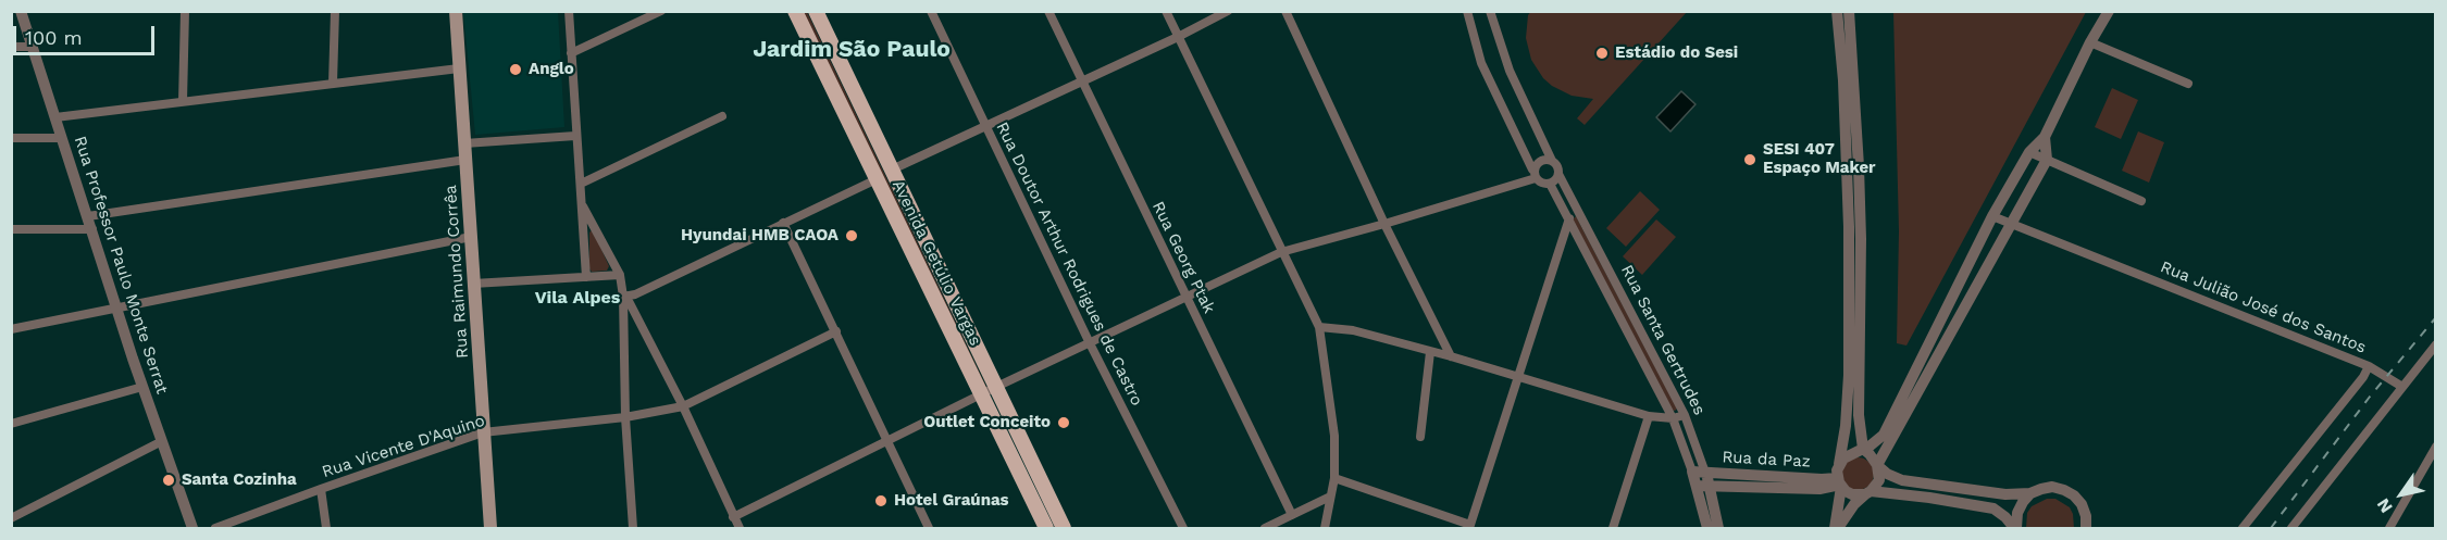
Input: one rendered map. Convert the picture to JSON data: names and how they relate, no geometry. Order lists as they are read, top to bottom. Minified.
{"streets":{"main road":["Avenida Getúlio Vargas","Rua Raimundo Corrêa"],"street":["Rua Georg Ptak","Rua Doutor Arthur Rodrigues de Castro","Rua Professor Paulo Monte Serrat","Rua Julião José dos Santos","Rua Santa Gertrudes","Rua Vicente D'Aquino","Rua da Paz"]},"crossings":[["Rua Raimundo Corrêa","Rua Vicente D'Aquino"],["Rua Santa Gertrudes","Rua da Paz"]],"districts":["Jardim São Paulo","Vila Alpes"],"places":["Estádio do Sesi","Anglo","SESI 407 Espaço Maker","Hyundai HMB CAOA","Outlet Conceito","Santa Cozinha","Hotel Graúnas"],"scale_bar":"100 m","north":"bottom left"}
